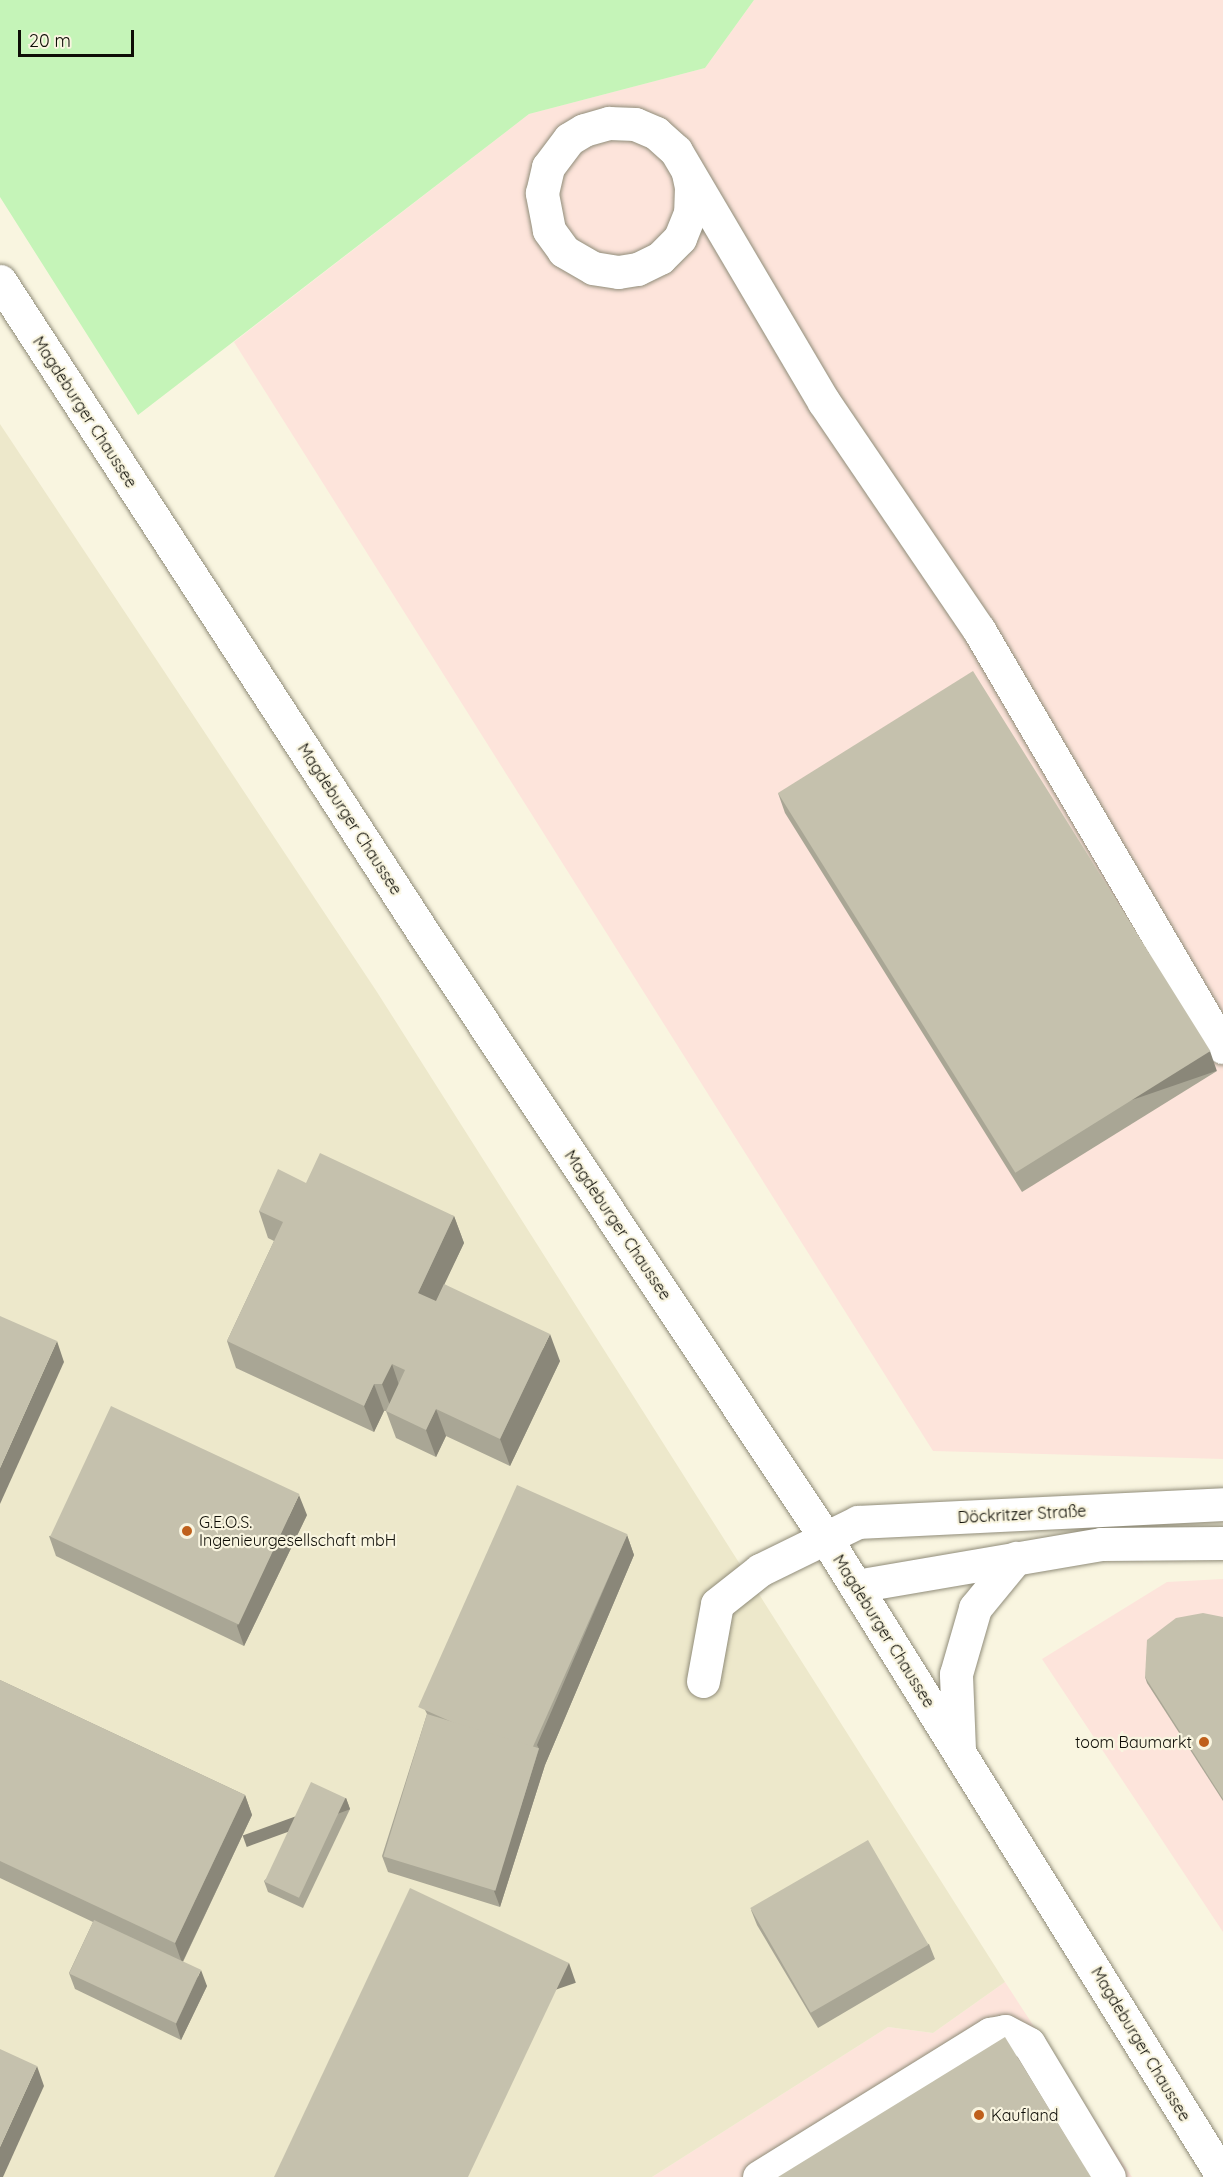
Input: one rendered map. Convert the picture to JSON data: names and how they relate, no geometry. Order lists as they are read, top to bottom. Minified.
{"streets":{"main road":["Magdeburger Chaussee","Döckritzer Straße"]},"crossings":[["Magdeburger Chaussee","Döckritzer Straße"]],"places":["G.E.O.S. Ingenieurgesellschaft mbH","toom Baumarkt","Kaufland"],"scale_bar":"20 m"}
